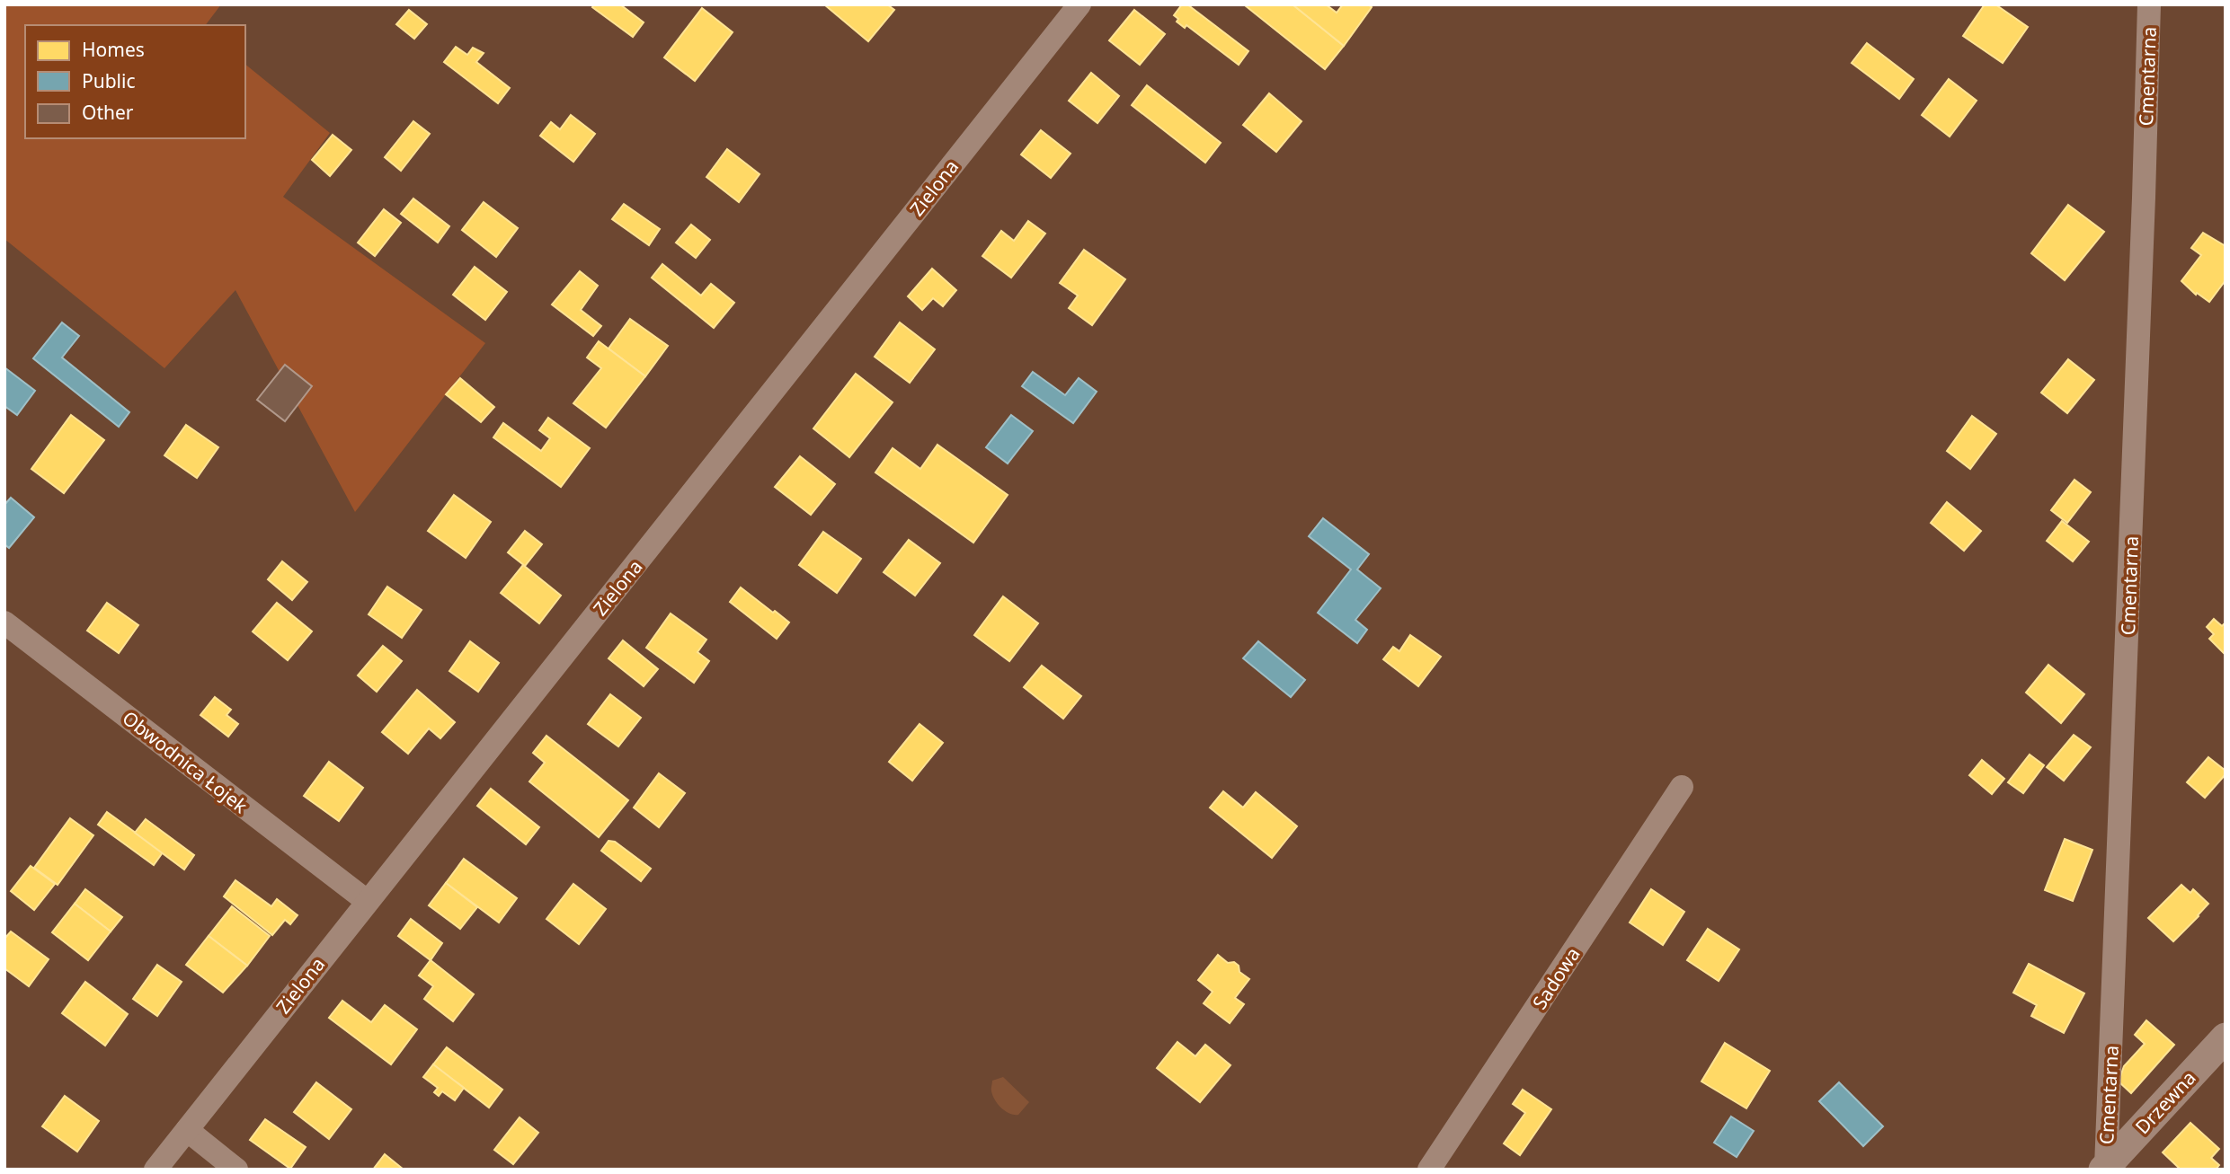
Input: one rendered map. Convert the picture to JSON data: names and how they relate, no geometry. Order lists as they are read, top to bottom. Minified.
{"streets":{"street":["Cmentarna","Zielona","Obwodnica Łojek","Sadowa","Drzewna"]},"crossings":[["Cmentarna","Drzewna"],["Zielona","Obwodnica Łojek"]],"legend":["Homes","Public","Other"]}
